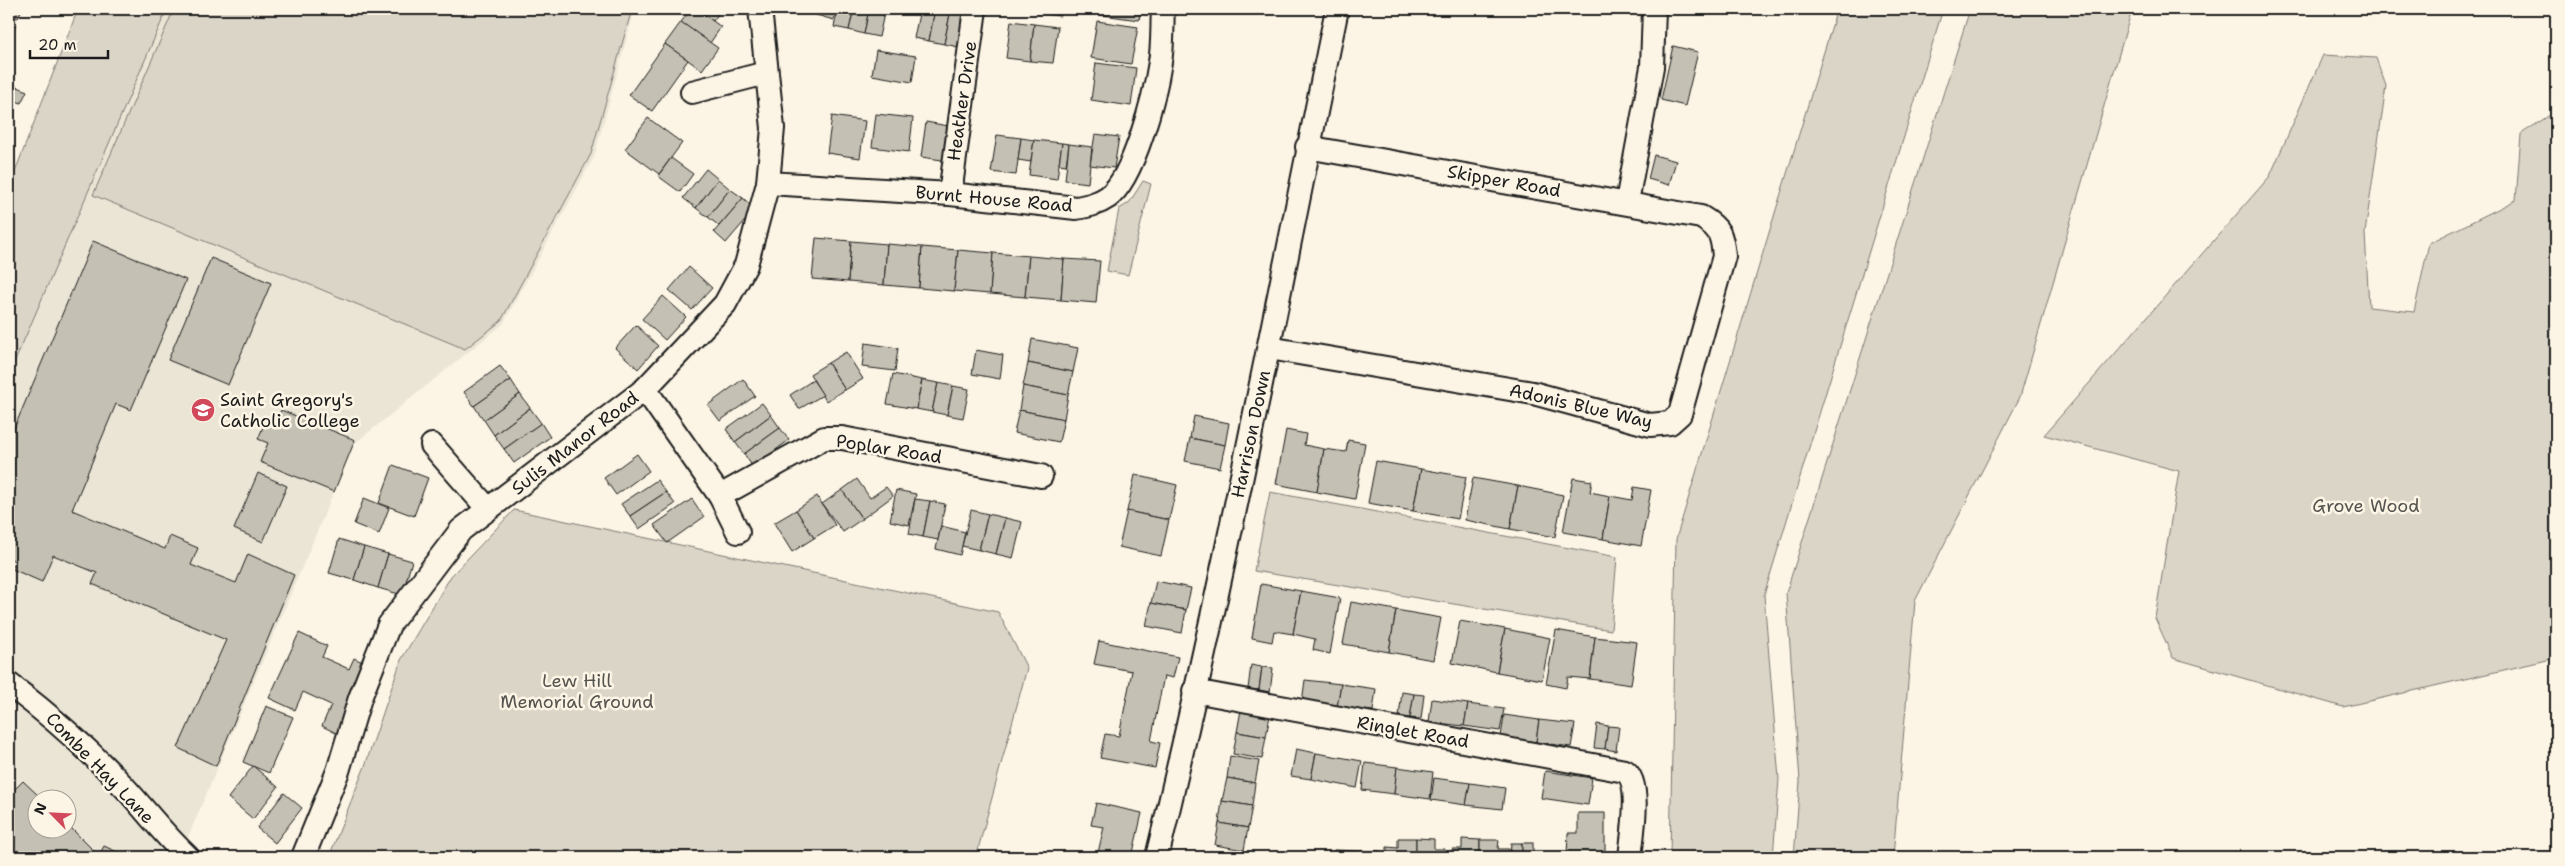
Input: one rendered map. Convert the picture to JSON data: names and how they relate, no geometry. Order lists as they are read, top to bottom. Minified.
{"streets":{"street":["Heather Drive","Skipper Road","Burnt House Road","Adonis Blue Way","Harrison Down","Sulis Manor Road","Poplar Road","Ringlet Road","Combe Hay Lane"]},"crossings":[["Heather Drive","Burnt House Road"],["Skipper Road","Adonis Blue Way"],["Skipper Road","Harrison Down"],["Burnt House Road","Sulis Manor Road"],["Adonis Blue Way","Harrison Down"],["Harrison Down","Ringlet Road"]],"parks":["Grove Wood","Lew Hill Memorial Ground"],"places":{"school or university":["Saint Gregory's Catholic College"]},"scale_bar":"20 m","north":"top left"}
